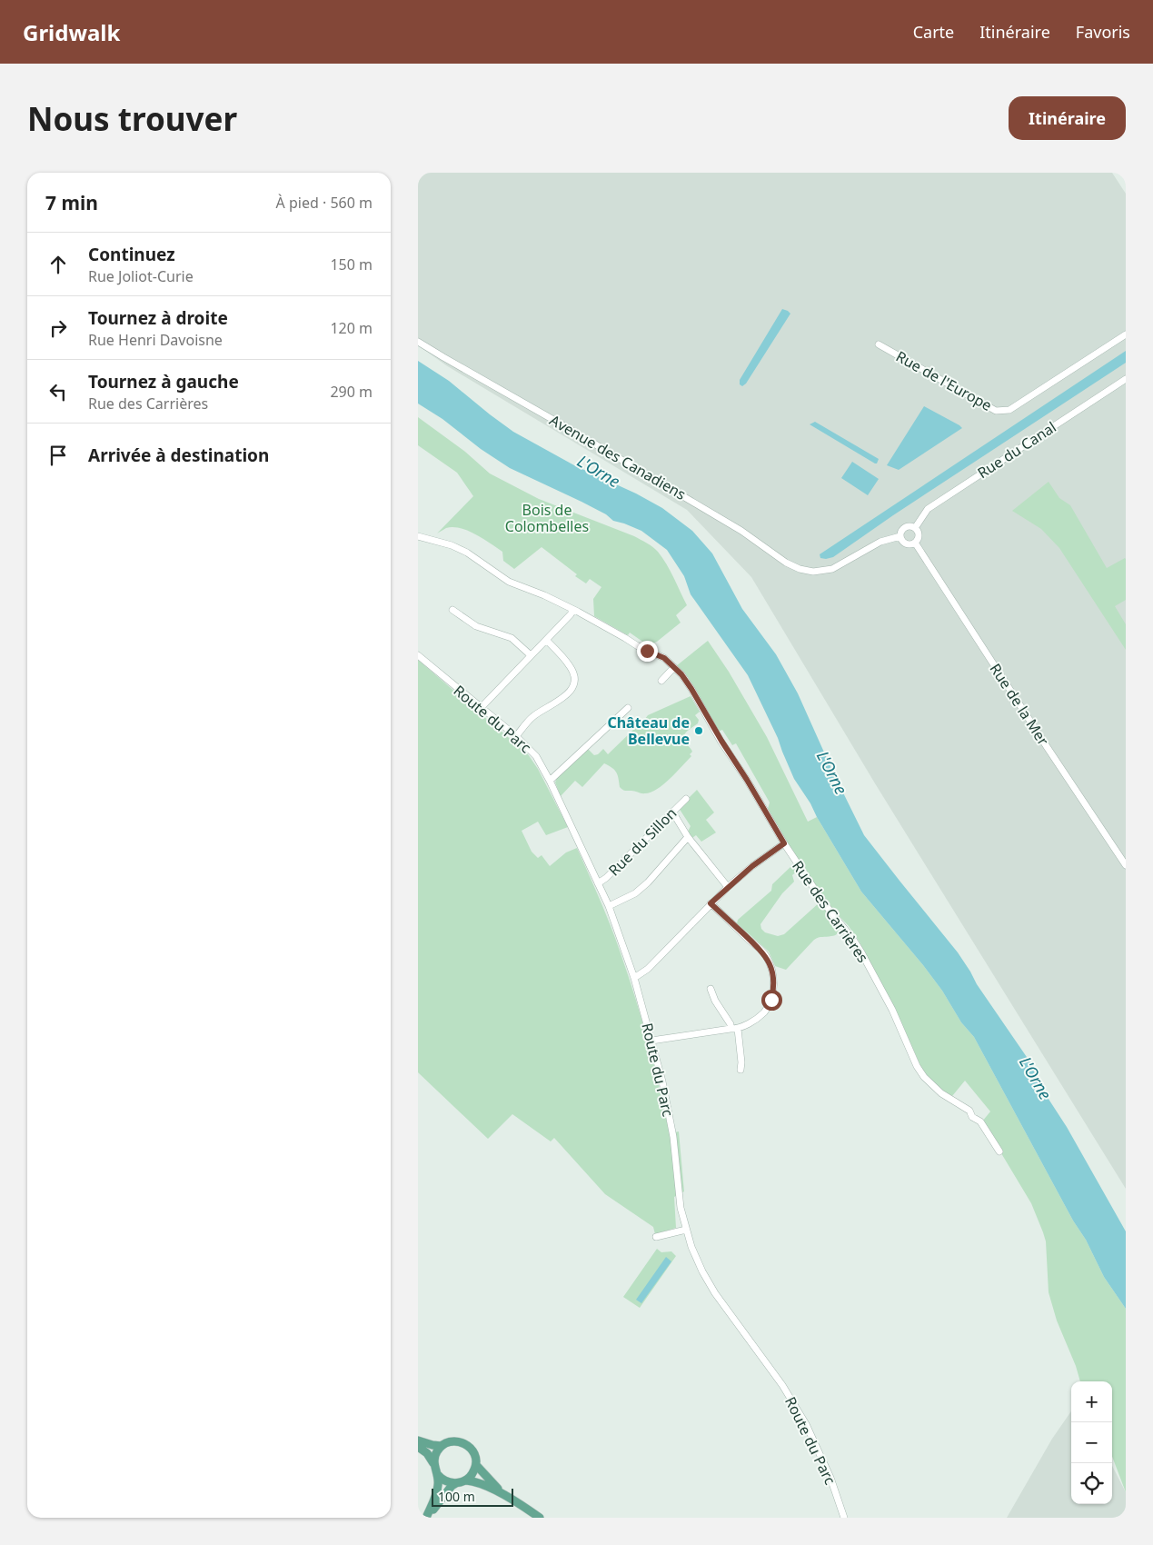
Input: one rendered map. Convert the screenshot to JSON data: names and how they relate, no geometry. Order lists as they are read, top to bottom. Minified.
{"streets":{"street":["Rue de l'Europe","Rue du Canal","Avenue des Canadiens","Rue de la Mer","Route du Parc","Rue du Sillon","Rue des Carrières"]},"crossings":[["Rue du Canal","Avenue des Canadiens"],["Rue du Canal","Rue de la Mer"],["Avenue des Canadiens","Rue de la Mer"],["Route du Parc","Rue du Sillon"]],"water":["L'Orne"],"parks":["Bois de Colombelles"],"places":["Château de Bellevue"],"scale_bar":"100 m","page":{"header":"Gridwalk","nav":["Carte","Itinéraire","Favoris"],"buttons":"Itinéraire","title":"Nous trouver","heading":["7 min","À pied · 560 m"],"list":[["Continuez","Rue Joliot-Curie","150 m"],["Tournez à droite","Rue Henri Davoisne","120 m"],["Tournez à gauche","Rue des Carrières","290 m"],"Arrivée à destination"],"map_buttons":["+","−"],"scale":"100 m"}}
